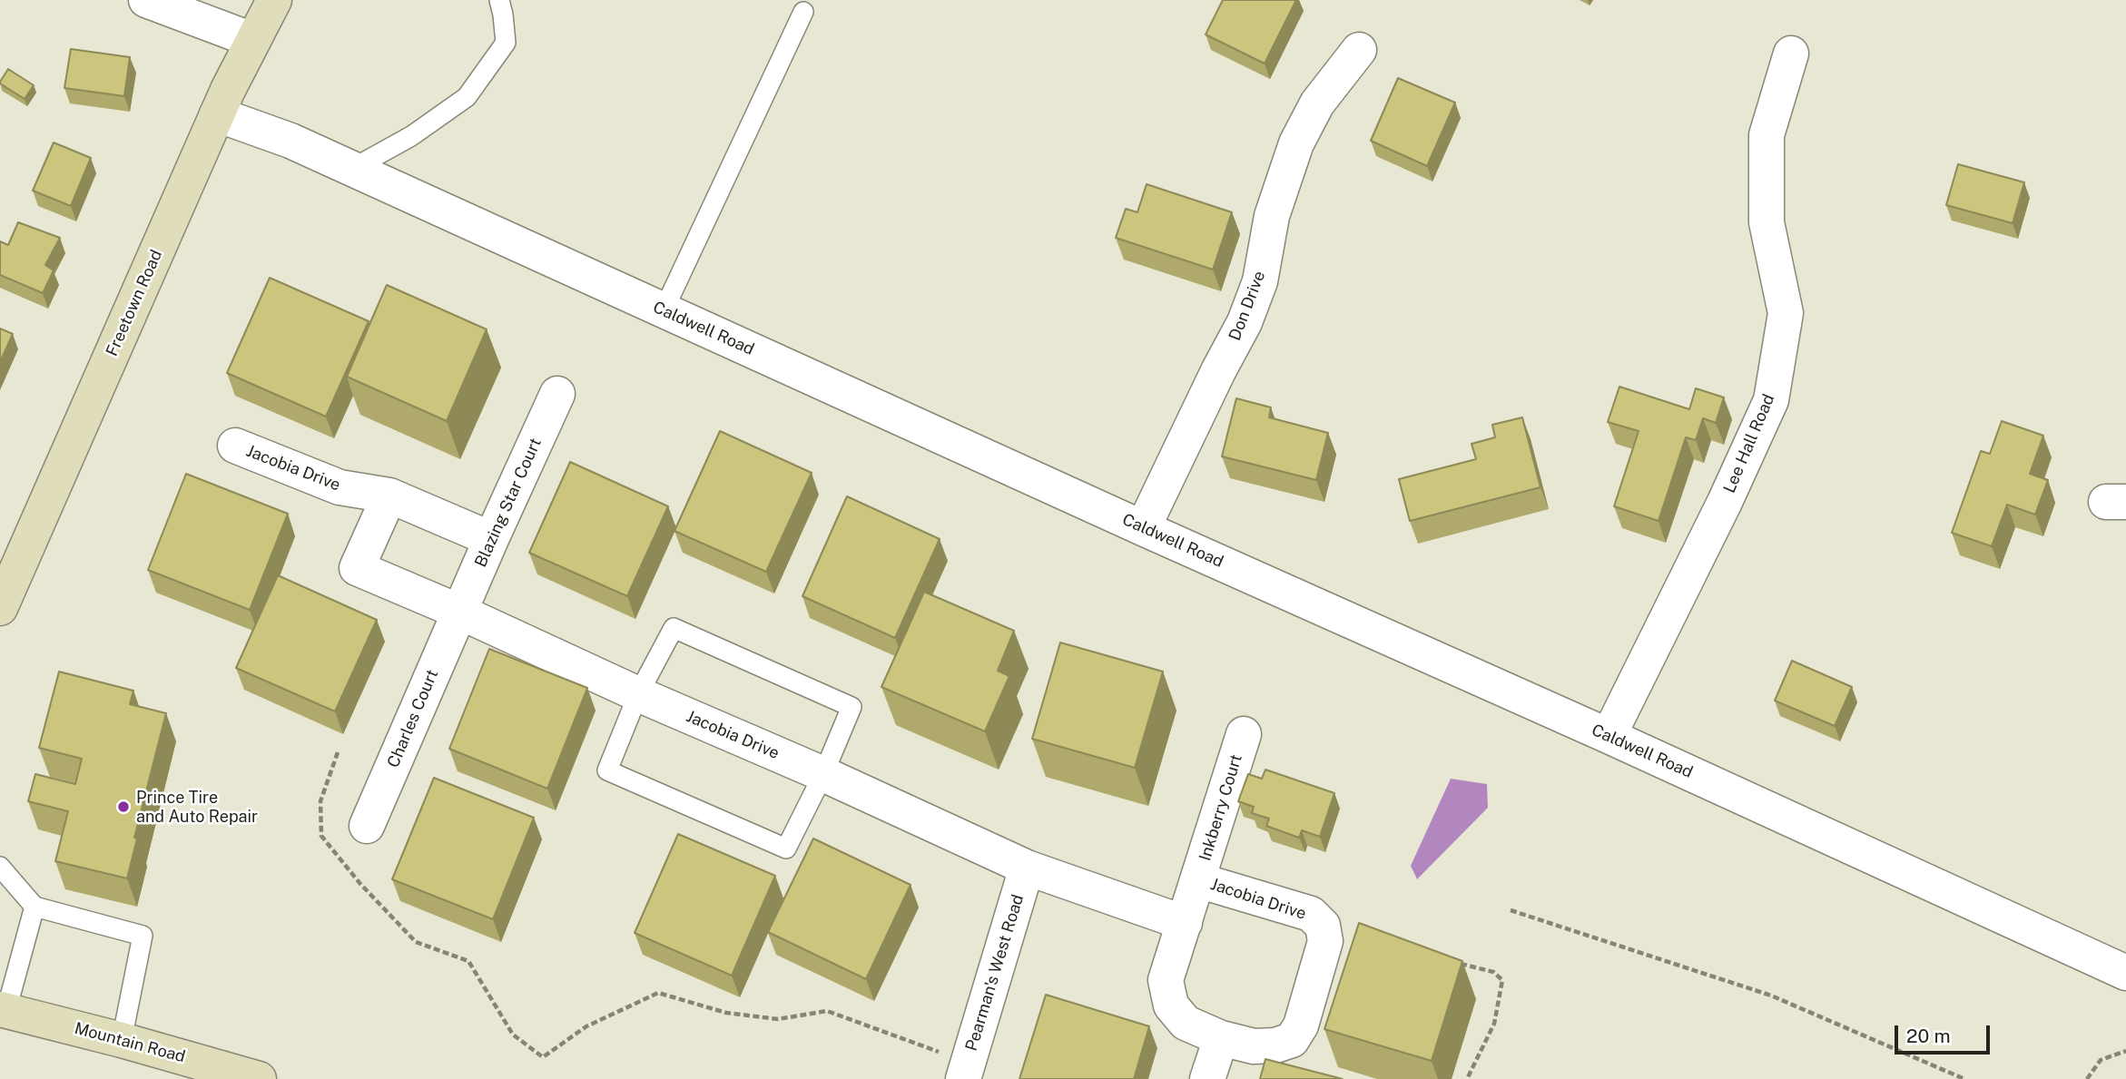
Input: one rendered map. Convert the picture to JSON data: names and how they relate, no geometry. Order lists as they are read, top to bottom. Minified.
{"streets":{"street":["Freetown Road","Don Drive","Caldwell Road","Lee Hall Road","Jacobia Drive","Blazing Star Court","Charles Court","Inkberry Court","Pearman's West Road","Mountain Road"]},"crossings":[["Freetown Road","Caldwell Road"],["Don Drive","Caldwell Road"],["Caldwell Road","Lee Hall Road"],["Jacobia Drive","Blazing Star Court"],["Jacobia Drive","Charles Court"],["Jacobia Drive","Inkberry Court"],["Jacobia Drive","Pearman's West Road"],["Blazing Star Court","Charles Court"]],"places":["Prince Tire and Auto Repair"],"scale_bar":"20 m"}
